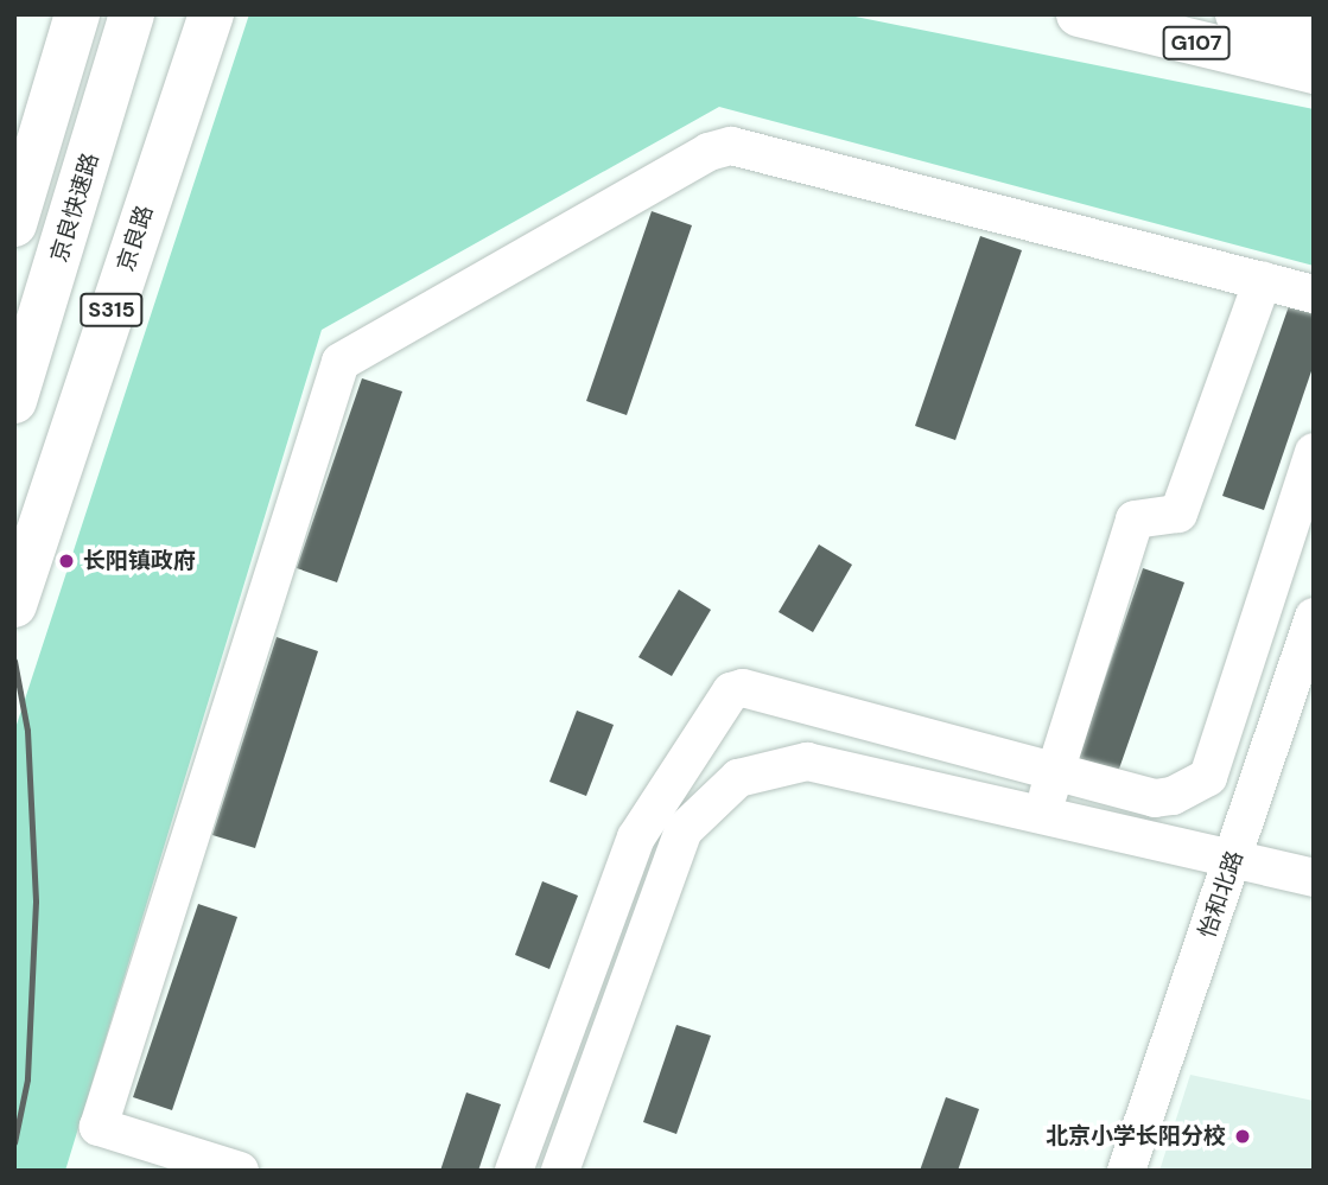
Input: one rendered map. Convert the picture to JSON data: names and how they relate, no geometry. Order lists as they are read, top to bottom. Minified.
{"streets":{"main road":["G107","京良快速路","京良路","S315"],"street":["怡和北路"]},"places":["长阳镇政府","北京小学长阳分校"]}
